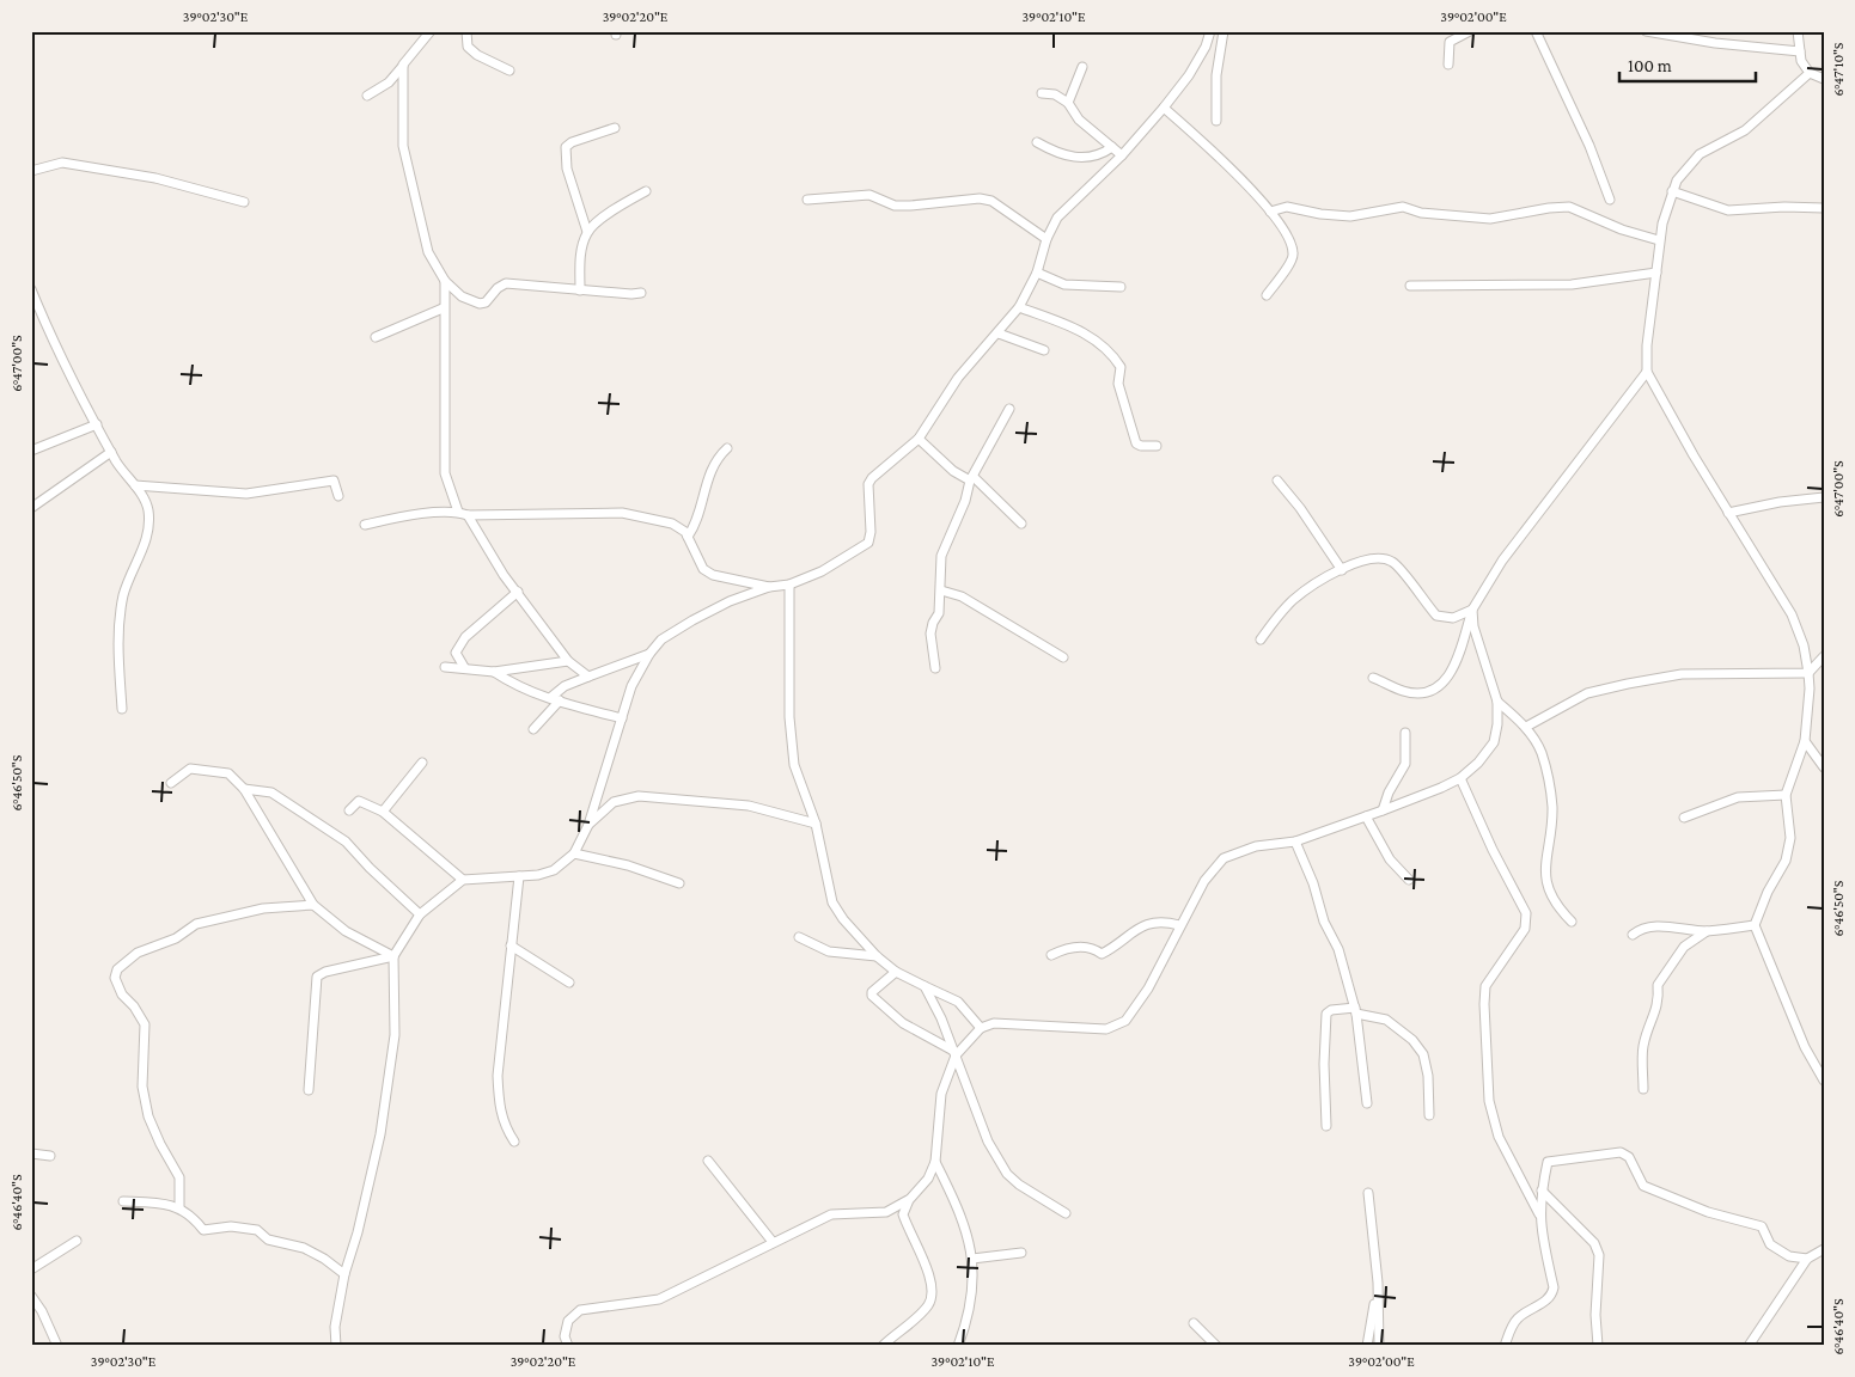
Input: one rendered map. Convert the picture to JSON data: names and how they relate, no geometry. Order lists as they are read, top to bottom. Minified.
{"scale_bar":"100 m","coordinates":["39°02'30\"E","39°02'20\"E","39°02'10\"E","39°02'00\"E","6°47'10\"S","6°47'00\"S","6°46'50\"S","6°46'40\"S"]}
